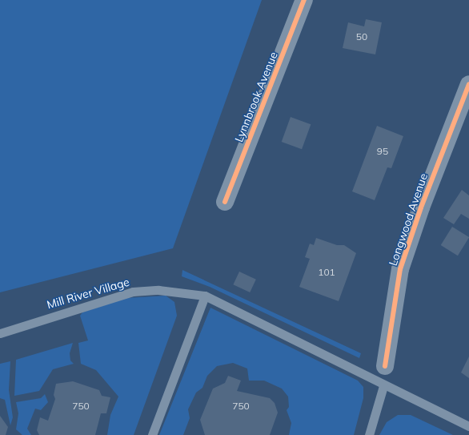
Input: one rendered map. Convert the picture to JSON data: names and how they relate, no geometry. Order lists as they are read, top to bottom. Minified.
{"streets":{"street":["Lynnbrook Avenue","Longwood Avenue"],"lane":["Mill River Village"]},"house_numbers":["50","95","101","750","750"]}
